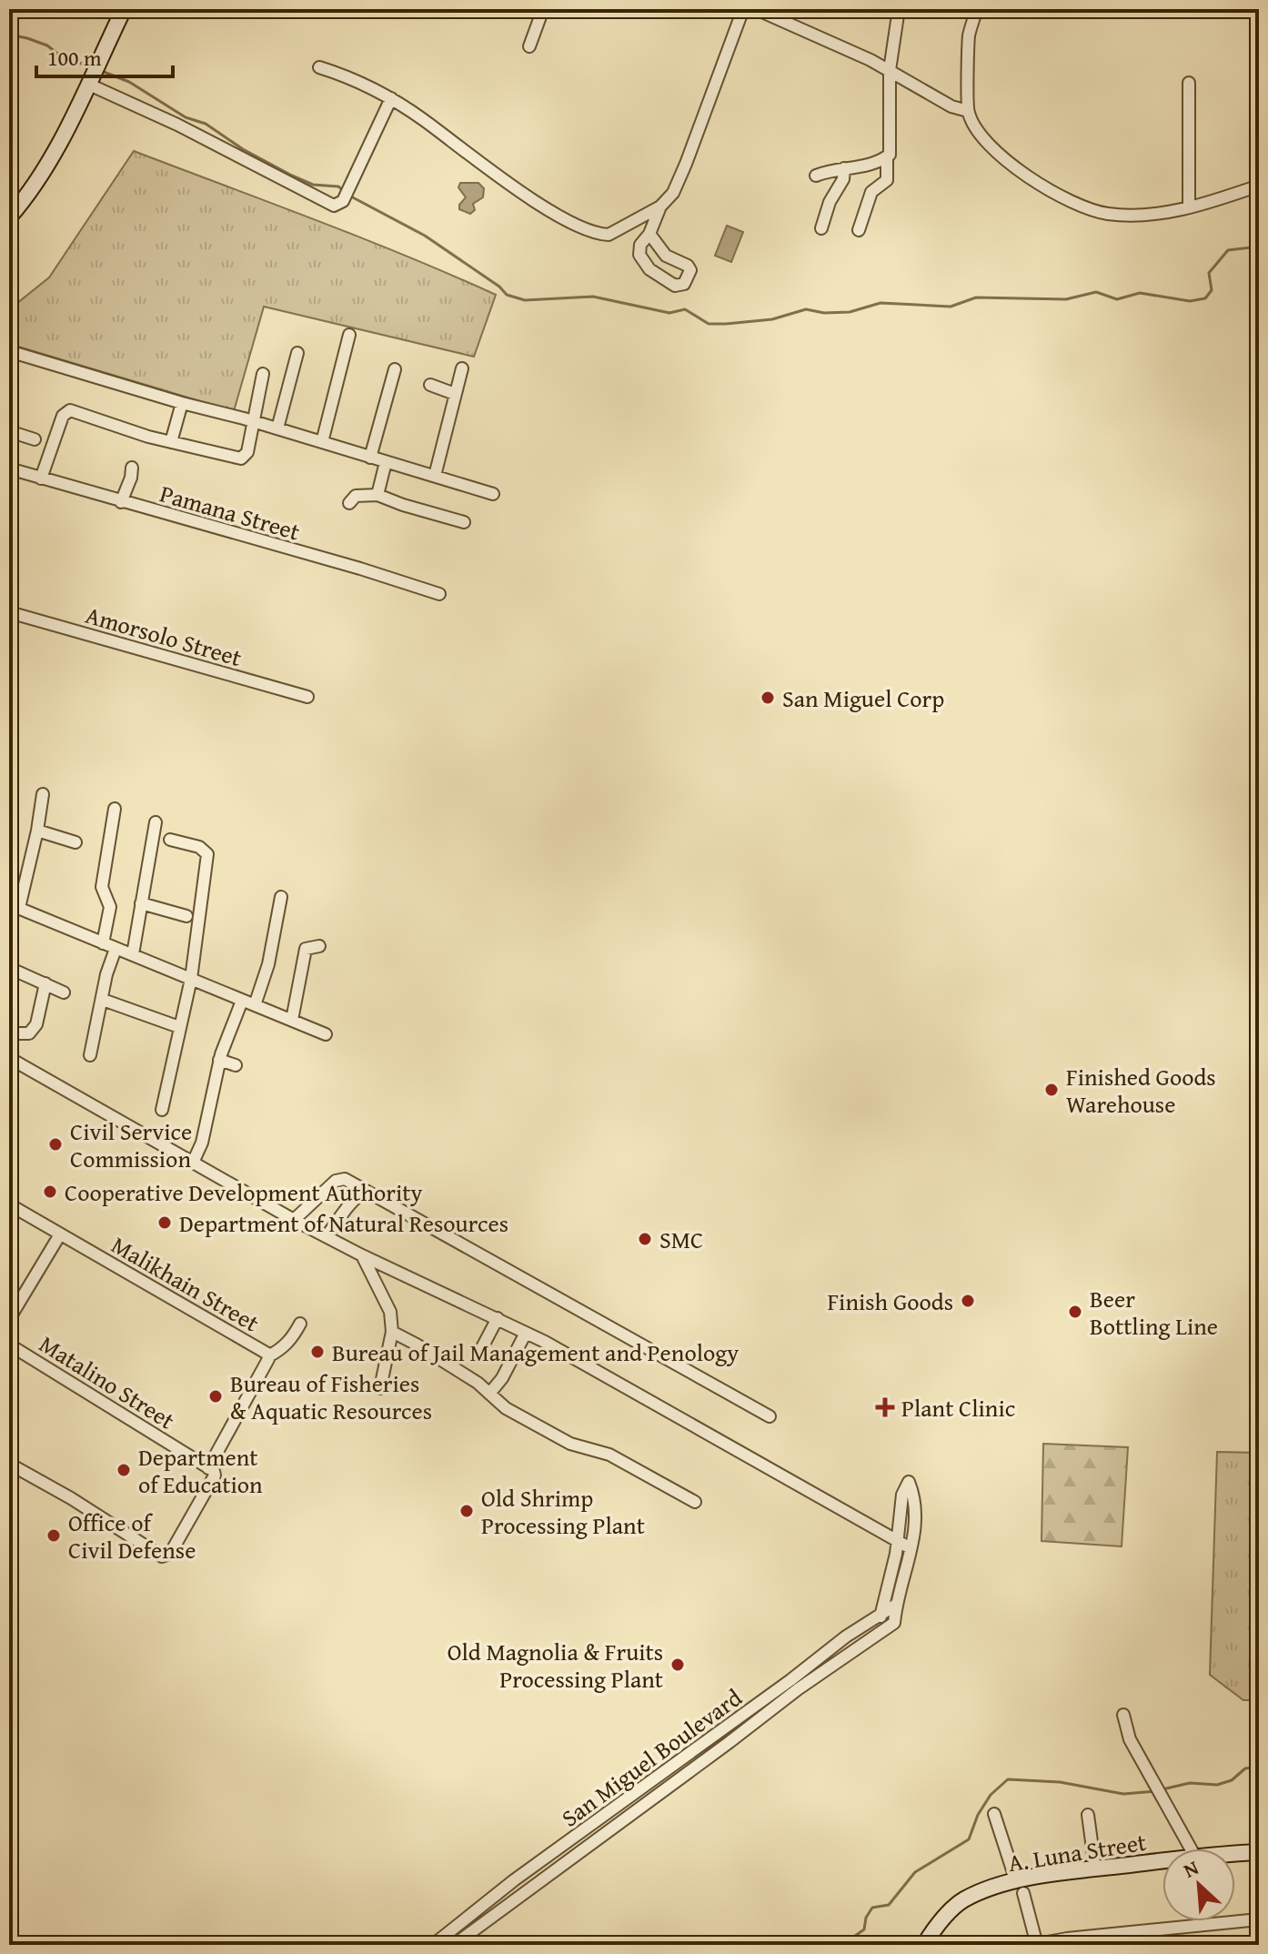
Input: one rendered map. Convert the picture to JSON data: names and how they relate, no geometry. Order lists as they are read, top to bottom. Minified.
{"streets":{"street":["Pamana Street","Amorsolo Street","Malikhain Street","Matalino Street","San Miguel Boulevard","A. Luna Street"]},"crossings":[["Malikhain Street","Matalino Street"]],"places":{"other":["San Miguel Corp","Finished Goods Warehouse","Civil Service Commission","Cooperative Development Authority","Department of Natural Resources","SMC","Finish Goods","Beer Bottling Line","Bureau of Jail Management and Penology","Bureau of Fisheries & Aquatic Resources","Department of Education","Old Shrimp Processing Plant","Office of Civil Defense","Old Magnolia & Fruits Processing Plant"],"health":["Plant Clinic"]},"scale_bar":"100 m","north":"top left"}
